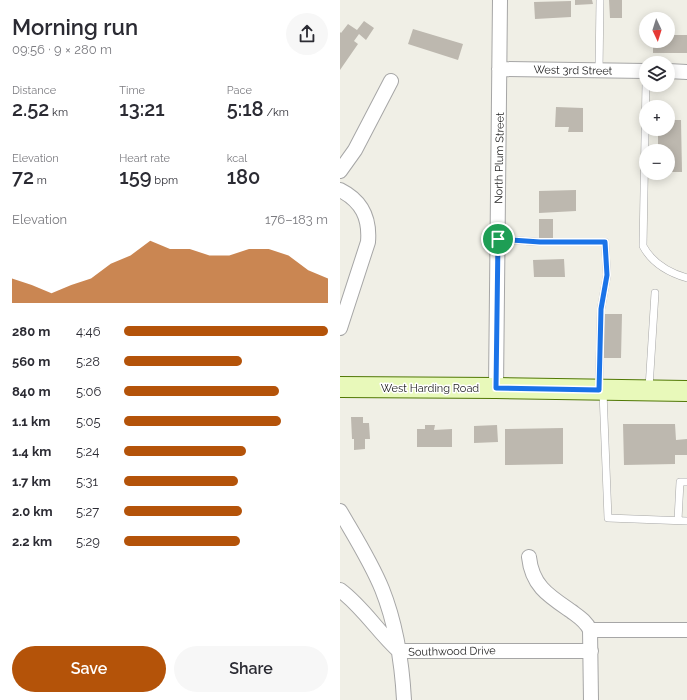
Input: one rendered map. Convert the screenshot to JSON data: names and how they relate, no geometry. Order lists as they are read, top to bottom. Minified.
{"streets":{"street":["West 3rd Street","North Plum Street","West Harding Road","Southwood Drive"]},"crossings":[["West 3rd Street","North Plum Street"],["North Plum Street","West Harding Road"]],"north":"bottom","page":{"heading":["Morning run","09:56 · 9 × 280 m"],"map_buttons":["+","−"],"stats":[["Distance","2.52 km"],["Time","13:21"],["Pace","5:18 /km"],["Elevation","72 m"],["Heart rate","159 bpm"],["kcal","180"]],"chart":["Elevation","176–183 m"],"list":[{"name":"280 m","note":"4:46"},{"name":"560 m","note":"5:28"},{"name":"840 m","note":"5:06"},{"name":"1.1 km","note":"5:05"},{"name":"1.4 km","note":"5:24"},{"name":"1.7 km","note":"5:31"},{"name":"2.0 km","note":"5:27"},{"name":"2.2 km","note":"5:29"}],"buttons":["Save","Share"]}}
